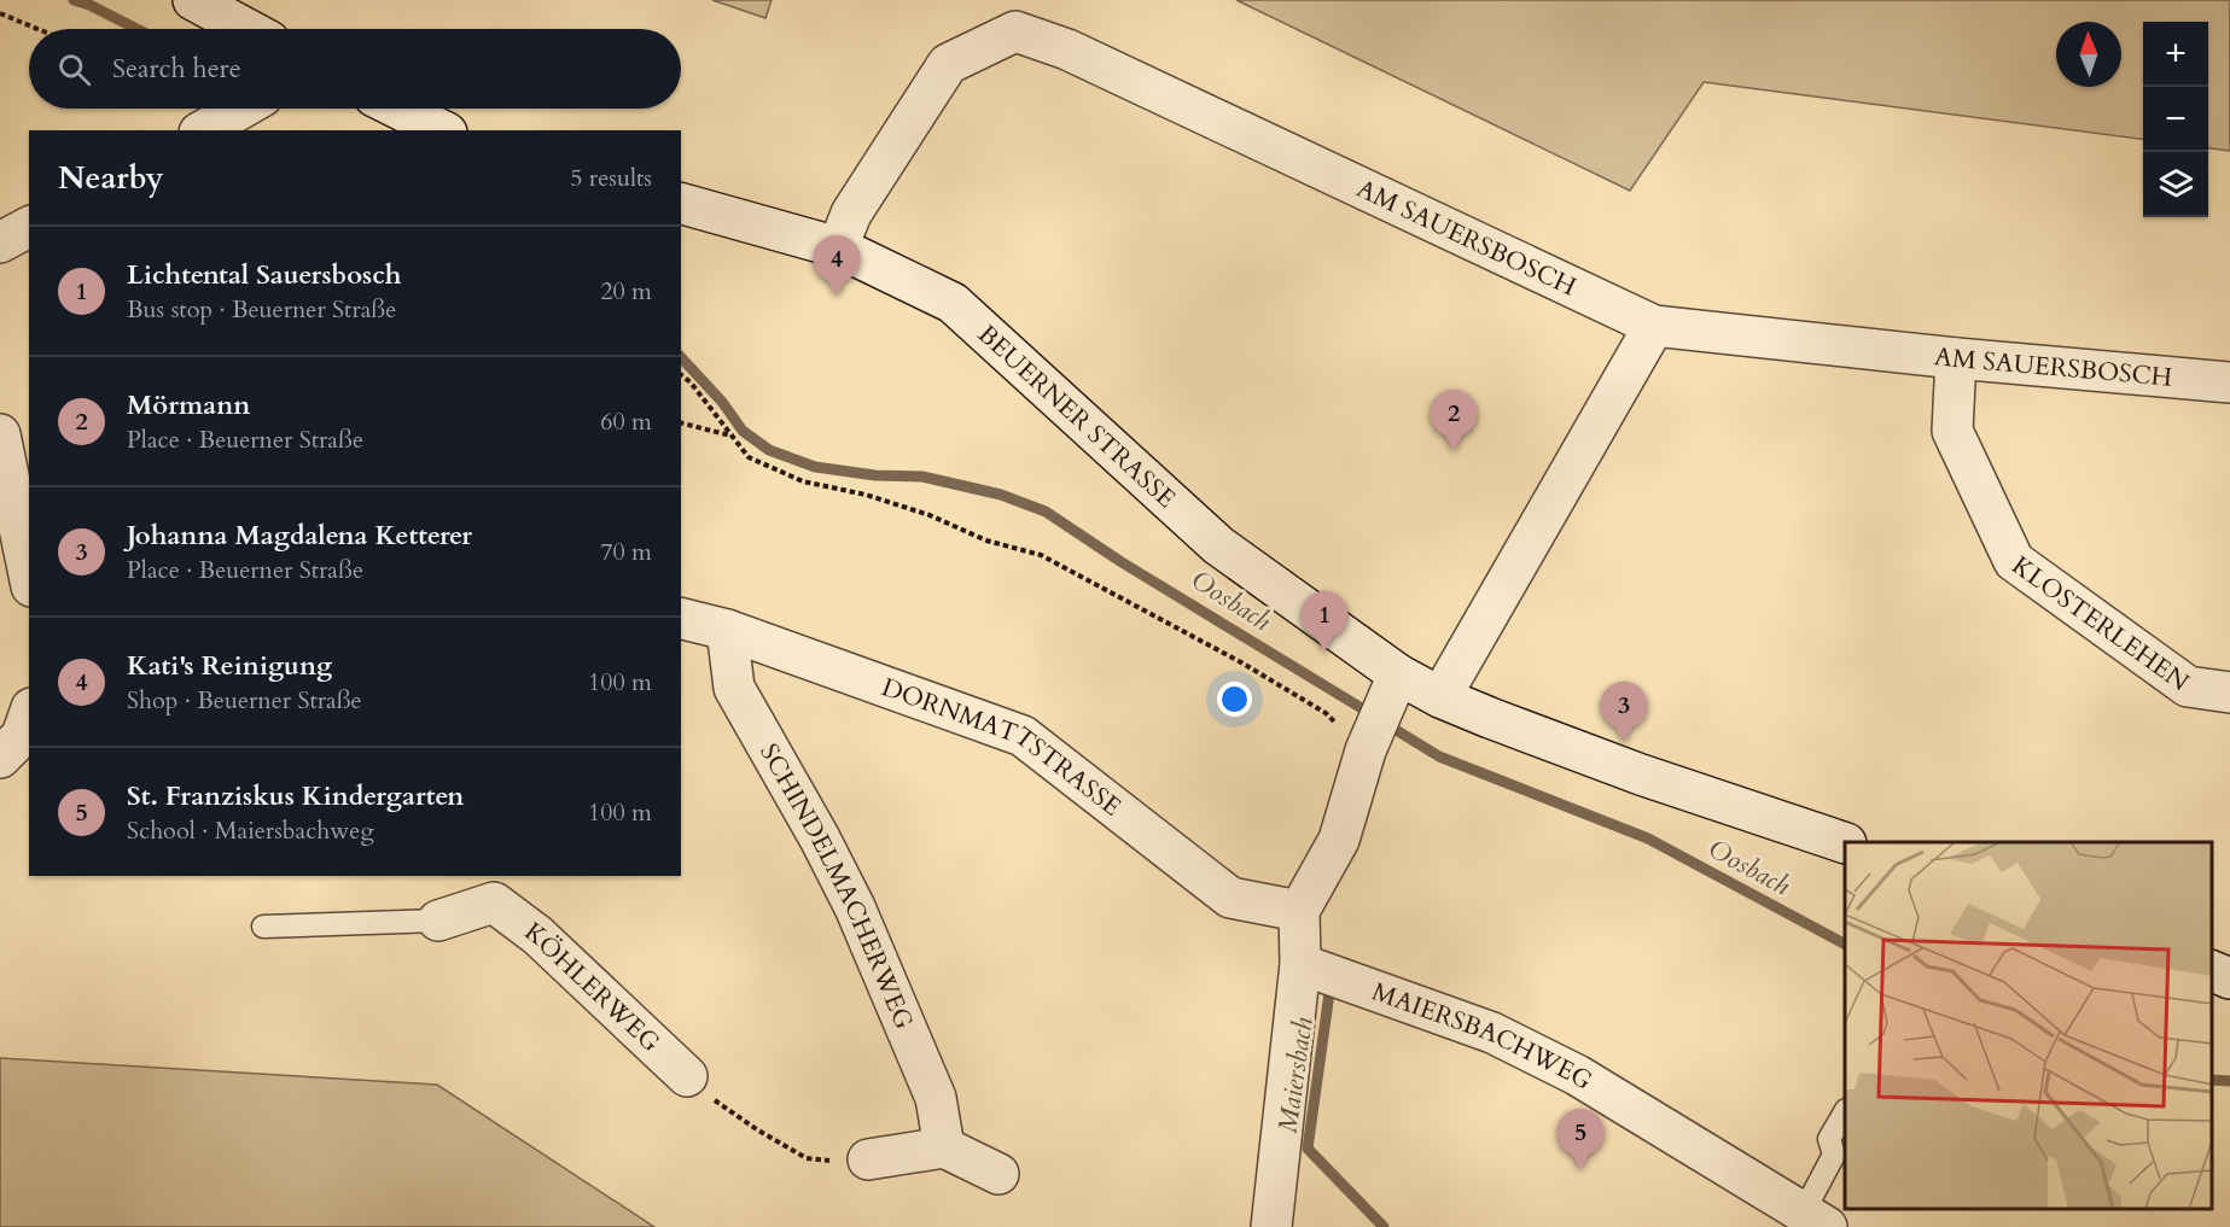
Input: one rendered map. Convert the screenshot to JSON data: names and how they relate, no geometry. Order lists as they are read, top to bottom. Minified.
{"streets":{"street":["AM SAUERSBOSCH","BEUERNER STRASSE","KLOSTERLEHEN","DORNMATTSTRASSE","SCHINDELMACHERWEG","KÖHLERWEG","MAIERSBACHWEG"]},"crossings":[["AM SAUERSBOSCH","BEUERNER STRASSE"],["AM SAUERSBOSCH","KLOSTERLEHEN"],["DORNMATTSTRASSE","SCHINDELMACHERWEG"]],"water":["Oosbach","Maiersbach"],"north":"top","page":{"map_buttons":["+","−"],"search":"Search here","heading":["Nearby","5 results"],"list":[{"mark":"1","name":"Lichtental Sauersbosch","note":"Bus stop · Beuerner Straße","value":"20 m"},{"mark":"2","name":"Mörmann","note":"Place · Beuerner Straße","value":"60 m"},{"mark":"3","name":"Johanna Magdalena Ketterer","note":"Place · Beuerner Straße","value":"70 m"},{"mark":"4","name":"Kati's Reinigung","note":"Shop · Beuerner Straße","value":"100 m"},{"mark":"5","name":"St. Franziskus Kindergarten","note":"School · Maiersbachweg","value":"100 m"}],"pins":["4","2","1","3","5"]}}
